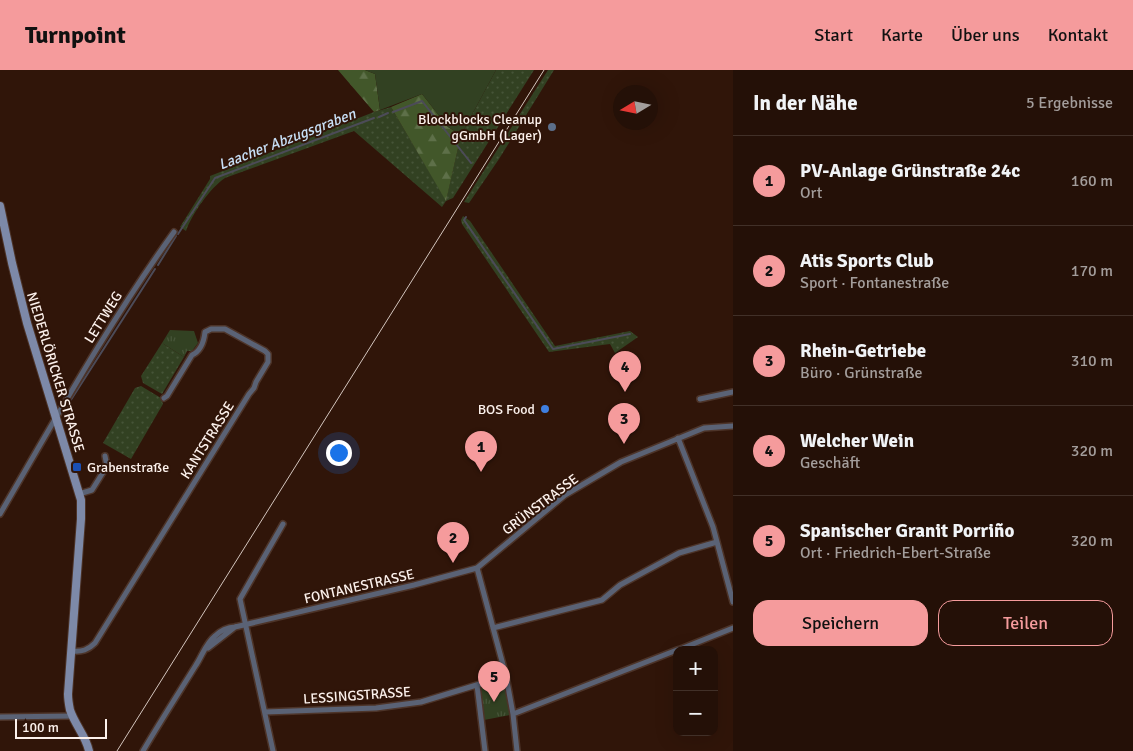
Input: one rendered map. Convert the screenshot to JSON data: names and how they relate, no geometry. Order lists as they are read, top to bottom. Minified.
{"streets":{"main road":["NIEDERLÖRICKER STRASSE"],"street":["LETTWEG","KANTSTRASSE","GRÜNSTRASSE","FONTANESTRASSE","LESSINGSTRASSE"]},"crossings":[["LETTWEG","NIEDERLÖRICKER STRASSE"],["NIEDERLÖRICKER STRASSE","KANTSTRASSE"],["GRÜNSTRASSE","FONTANESTRASSE"]],"water":["Laacher Abzugsgraben"],"places":{"other":["Blockblocks Cleanup gGmbH (Lager)","BOS Food"],"transit":["Grabenstraße"]},"scale_bar":"100 m","north":"left","page":{"header":"Turnpoint","nav":["Start","Karte","Über uns","Kontakt"],"heading":["In der Nähe","5 Ergebnisse"],"list":[{"mark":"1","name":"PV-Anlage Grünstraße 24c","note":"Ort","value":"160 m"},{"mark":"2","name":"Atis Sports Club","note":"Sport · Fontanestraße","value":"170 m"},{"mark":"3","name":"Rhein-Getriebe","note":"Büro · Grünstraße","value":"310 m"},{"mark":"4","name":"Welcher Wein","note":"Geschäft","value":"320 m"},{"mark":"5","name":"Spanischer Granit Porriño","note":"Ort · Friedrich-Ebert-Straße","value":"320 m"}],"pins":["4","3","1","2","5"],"buttons":["Speichern","Teilen"],"map_buttons":["+","−"],"scale":"100 m"}}
